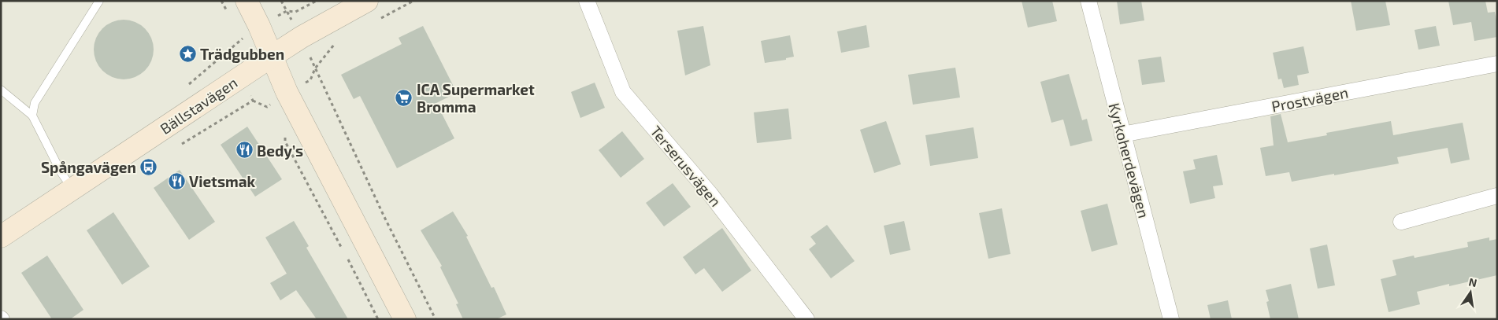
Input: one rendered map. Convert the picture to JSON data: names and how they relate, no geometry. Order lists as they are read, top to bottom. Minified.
{"streets":{"street":["Prostvägen","Bällstavägen","Kyrkoherdevägen","Terserusvägen"]},"crossings":[["Prostvägen","Kyrkoherdevägen"]],"places":{"place":["Trädgubben"],"supermarket":["ICA Supermarket Bromma"],"restaurant":["Bedy’s","Vietsmak"],"bus stop":["Spångavägen"]},"north":"top"}
